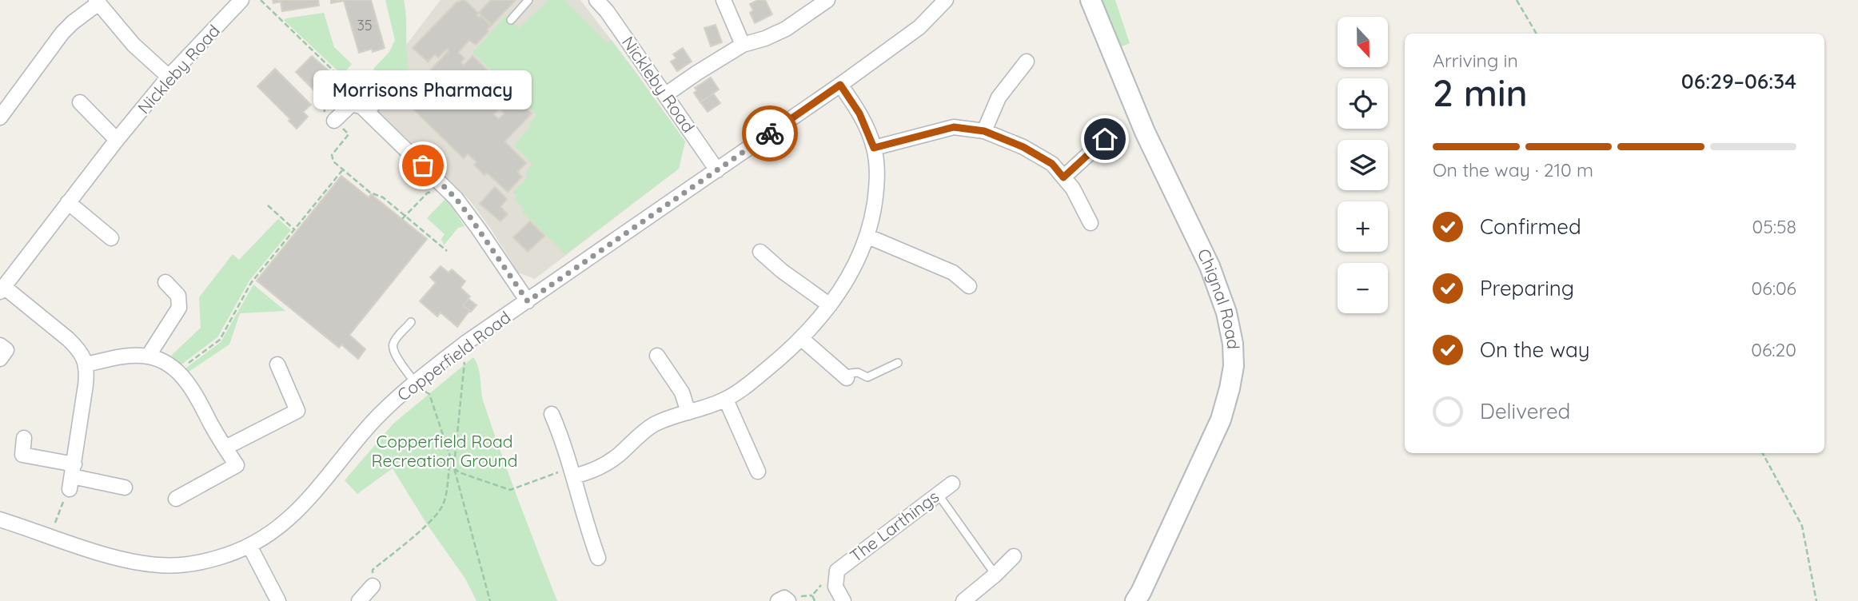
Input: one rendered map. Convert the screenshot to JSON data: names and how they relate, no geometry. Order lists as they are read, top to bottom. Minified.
{"streets":{"street":["Nickleby Road","Chignal Road","Copperfield Road","The Larthings"]},"crossings":[["Nickleby Road","Copperfield Road"]],"parks":["Copperfield Road Recreation Ground"],"places":["Morrisons Pharmacy"],"house_numbers":["35"],"north":"bottom","page":{"map_buttons":["+","−"],"heading":["2 min","Arriving in","06:29–06:34"],"bubble":"Morrisons Pharmacy","bar":"On the way · 210 m","list":[["Confirmed","05:58"],["Preparing","06:06"],["On the way","06:20"],"Delivered"]}}
